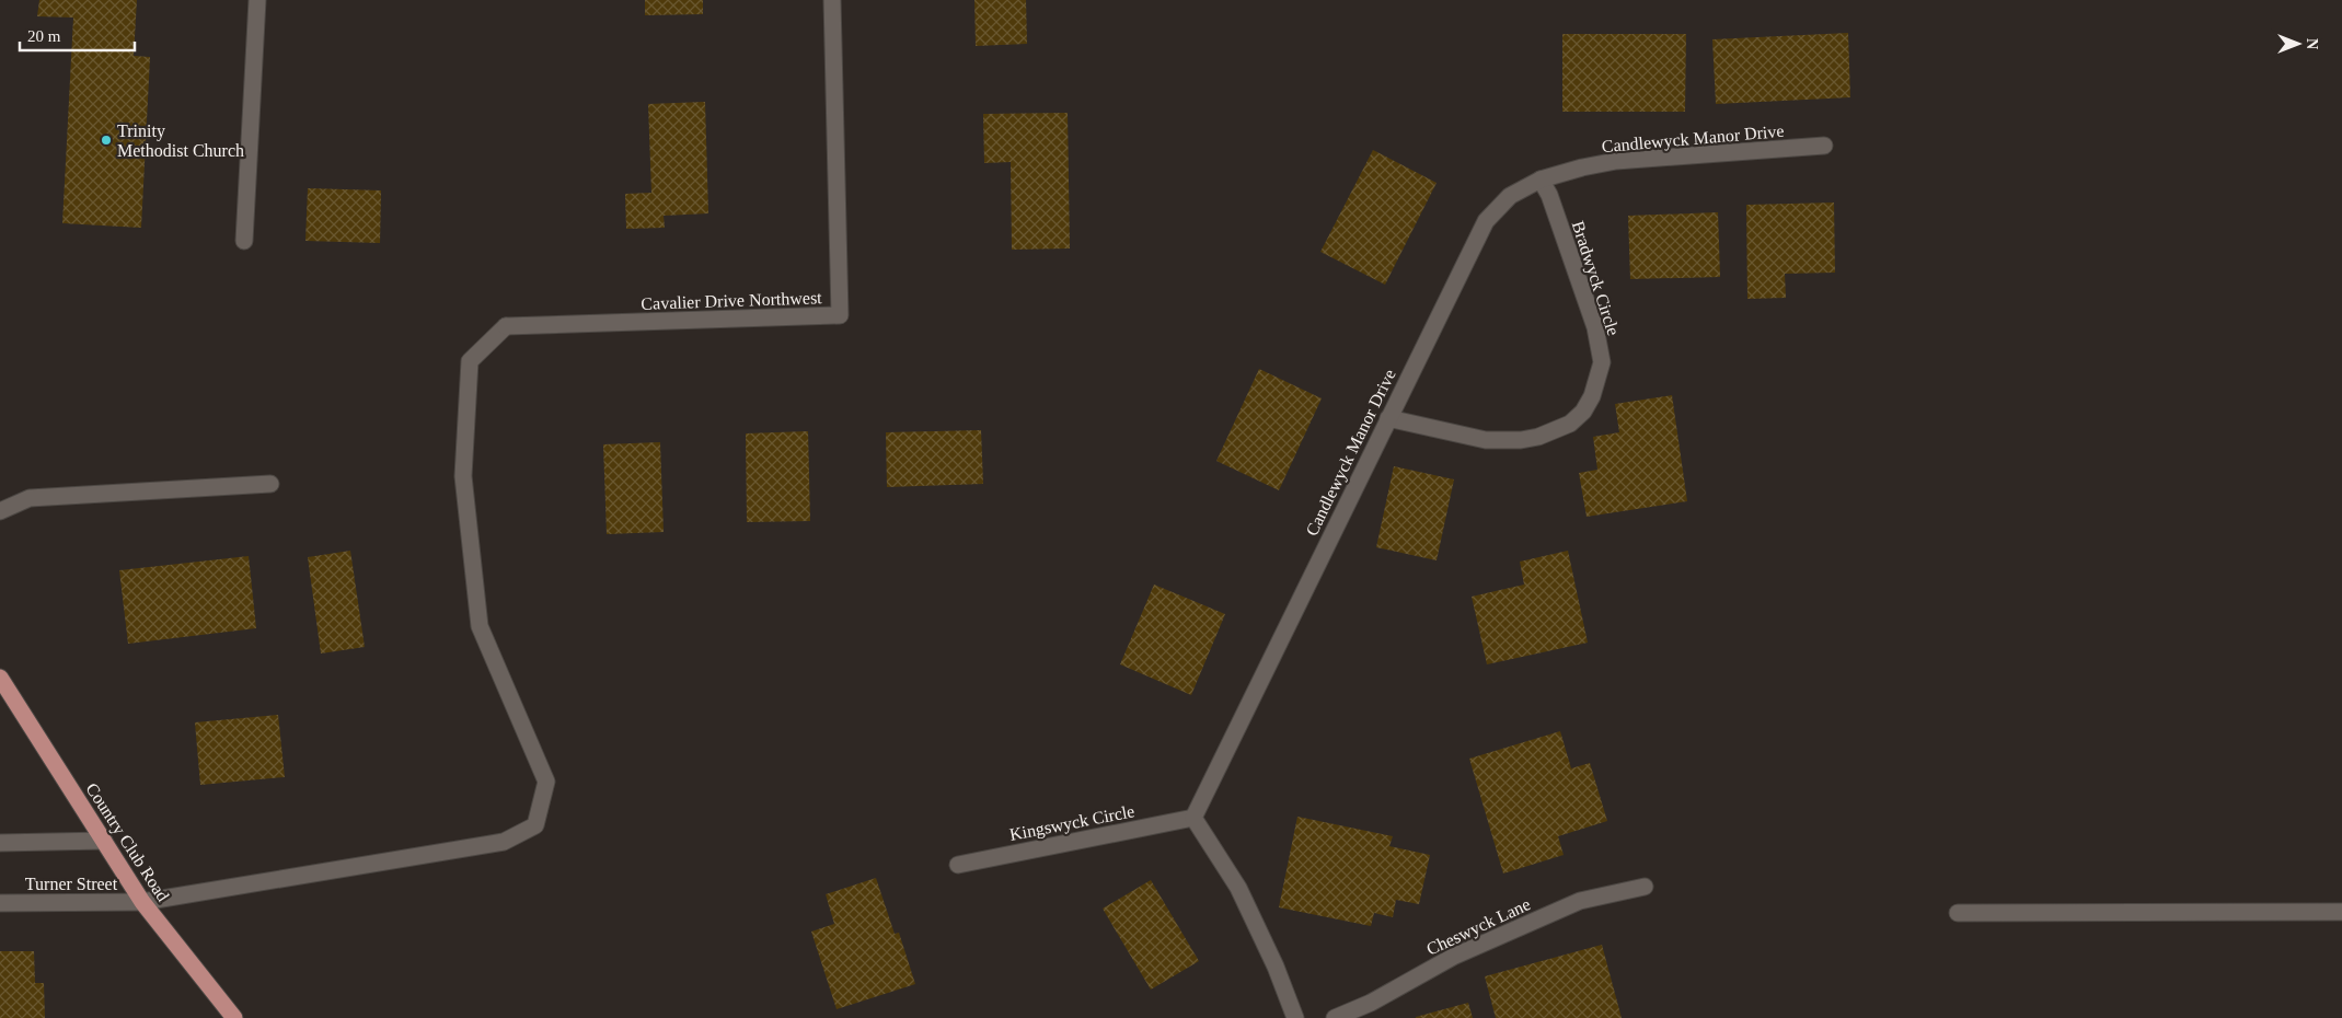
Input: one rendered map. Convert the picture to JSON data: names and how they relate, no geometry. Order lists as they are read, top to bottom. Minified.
{"streets":{"main road":["Country Club Road"],"street":["Candlewyck Manor Drive","Bradwyck Circle","Cavalier Drive Northwest","Kingswyck Circle","Turner Street","Cheswyck Lane"]},"crossings":[["Candlewyck Manor Drive","Bradwyck Circle"],["Candlewyck Manor Drive","Kingswyck Circle"],["Cavalier Drive Northwest","Turner Street"],["Country Club Road","Turner Street"]],"places":["Trinity Methodist Church"],"scale_bar":"20 m","north":"right"}
